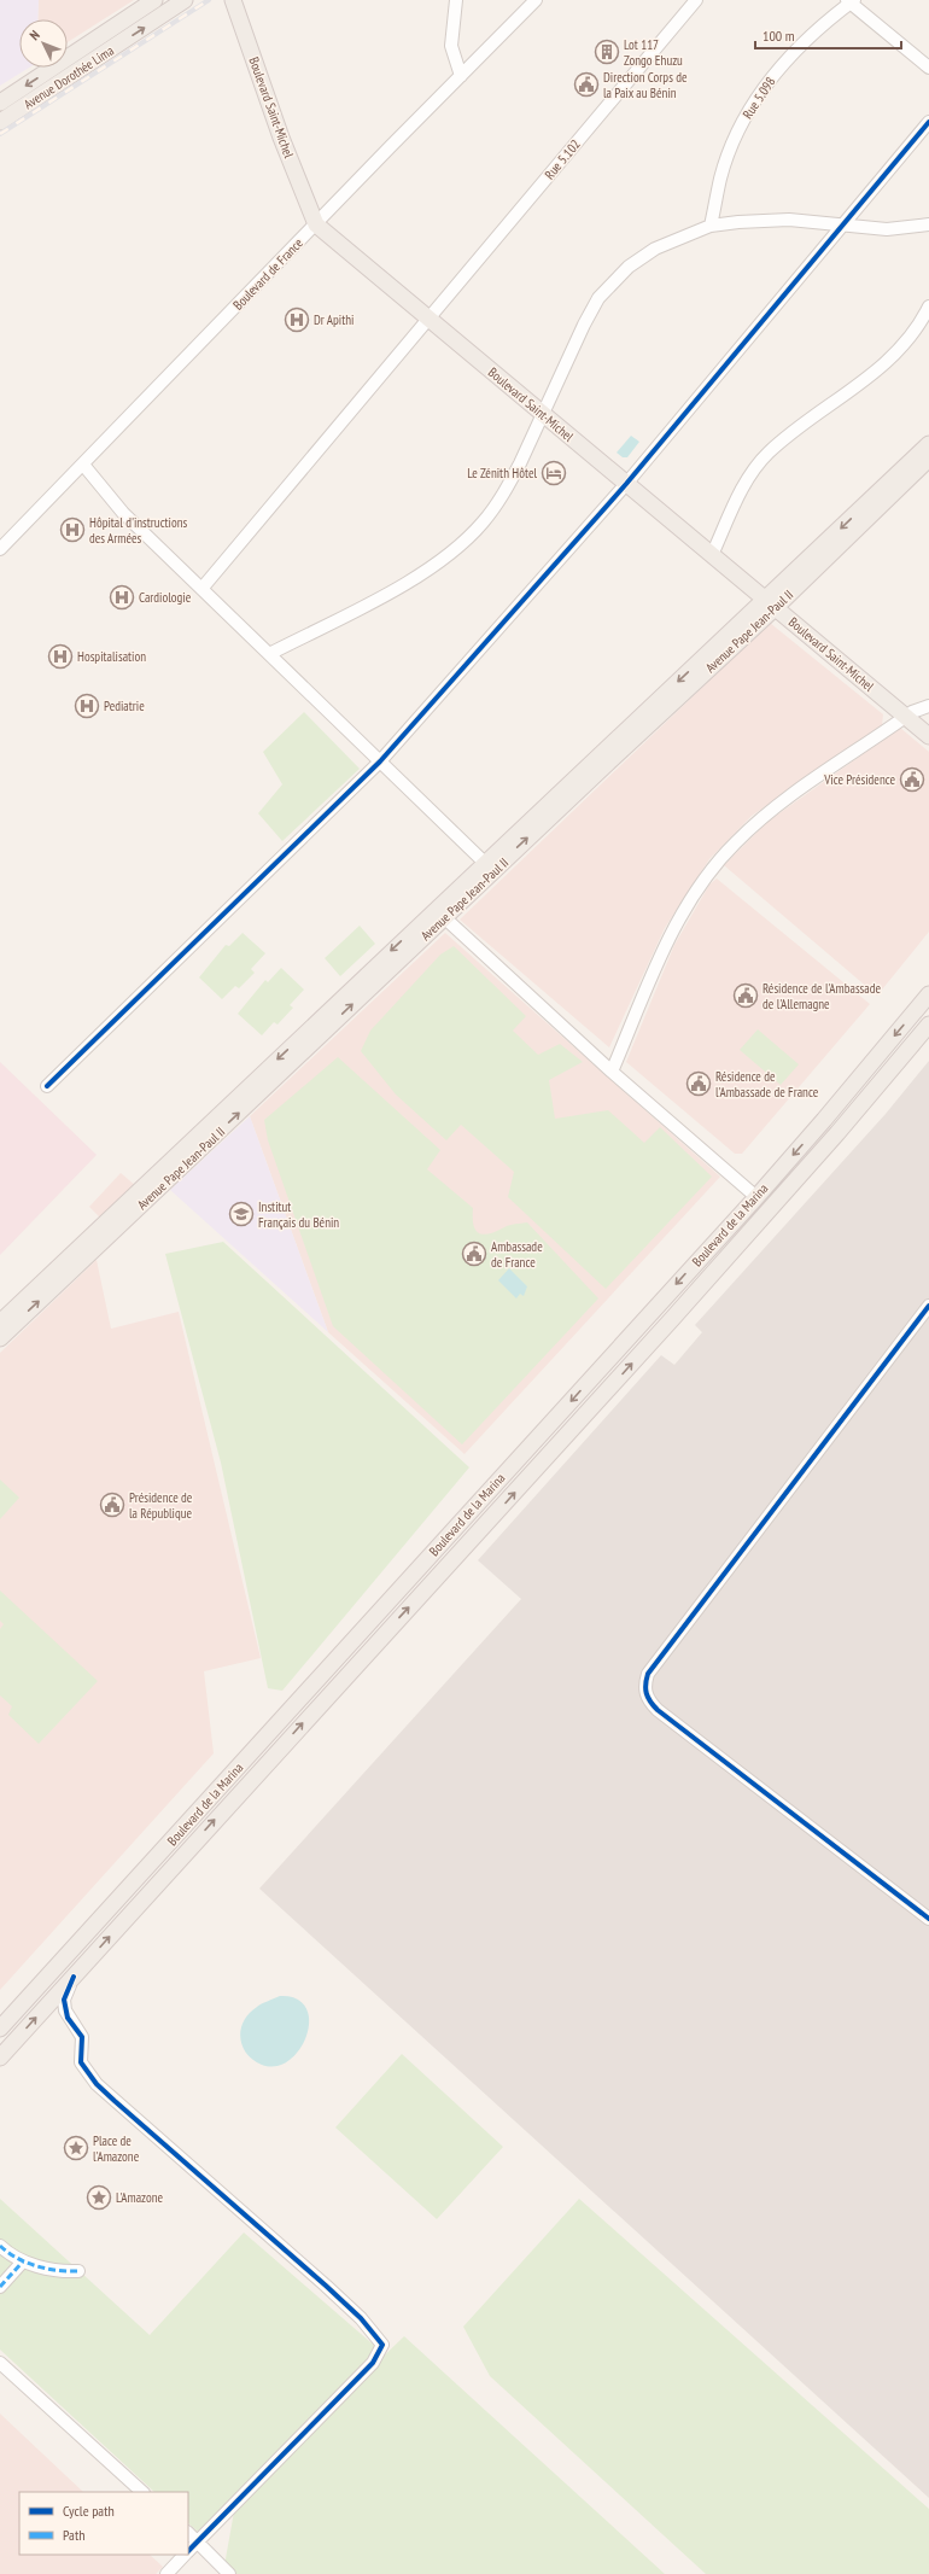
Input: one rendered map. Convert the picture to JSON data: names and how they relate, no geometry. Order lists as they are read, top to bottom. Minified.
{"streets":{"main road":["Avenue Dorothée Lima","Boulevard Saint-Michel","Avenue Pape Jean-Paul II","Boulevard de la Marina"],"street":["Rue 5.098","Rue 5.102","Boulevard de France"]},"crossings":[["Boulevard Saint-Michel","Rue 5.102"],["Boulevard Saint-Michel","Boulevard de France"],["Boulevard Saint-Michel","Avenue Pape Jean-Paul II"]],"places":{"building":["Lot 117 Zongo Ehuzu"],"public building":["Direction Corps de la Paix au Bénin","Vice Présidence","Résidence de l'Ambassade de l'Allemagne","Résidence de l'Ambassade de France","Ambassade de France","Présidence de la République"],"hospital":["Dr Apithi","Hôpital d'instructions des Armées","Cardiologie","Hospitalisation","Pediatrie"],"hotel":["Le Zénith Hôtel"],"school or university":["Institut Français du Bénin"],"place":["Place de l'Amazone","L'Amazone"]},"legend":["Cycle path","Path"],"scale_bar":"100 m","north":"top left"}
